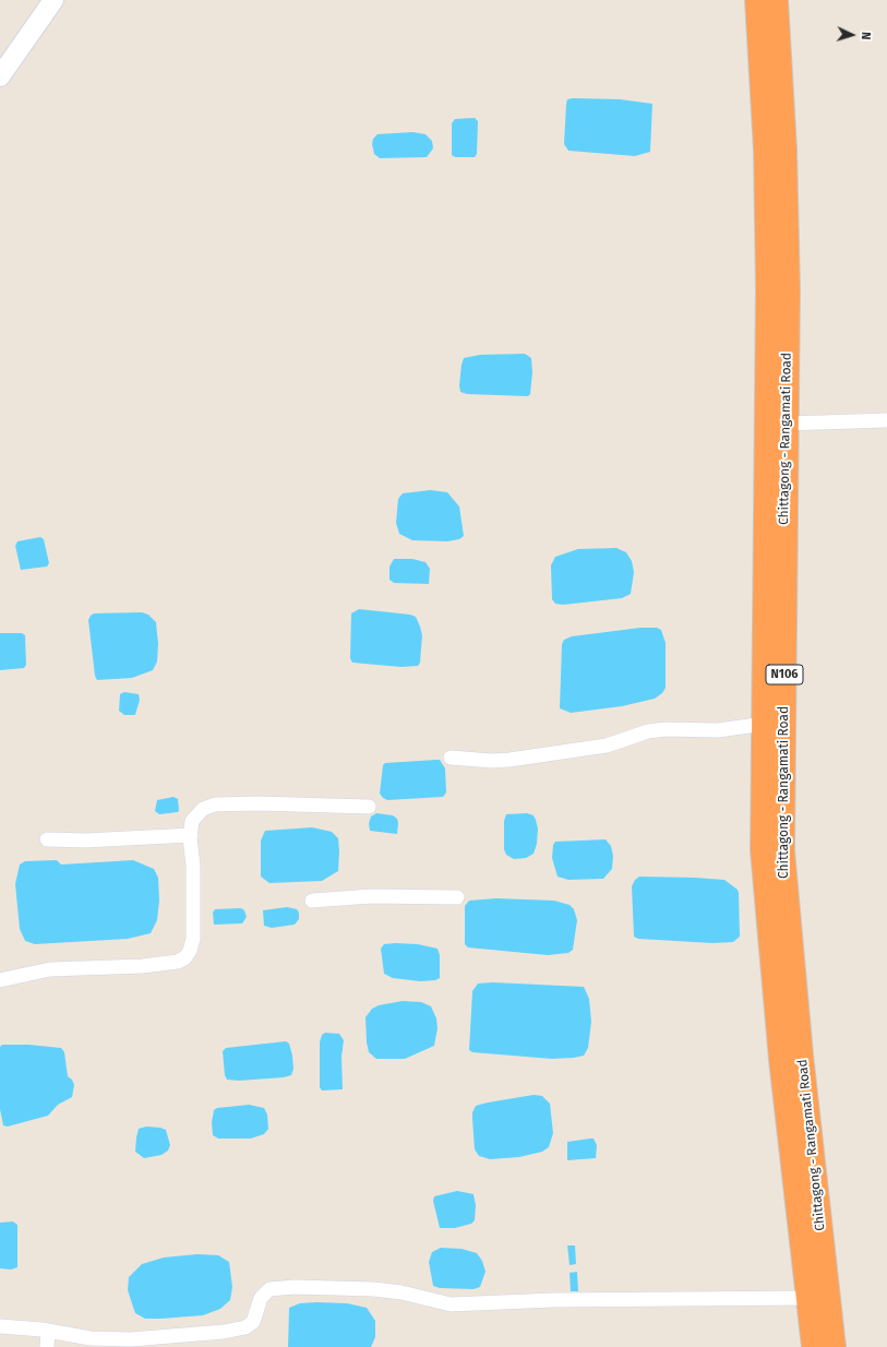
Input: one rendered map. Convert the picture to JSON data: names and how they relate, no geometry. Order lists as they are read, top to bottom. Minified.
{"streets":{"highway":["Chittagong - Rangamati Road","N106"]},"north":"right"}
